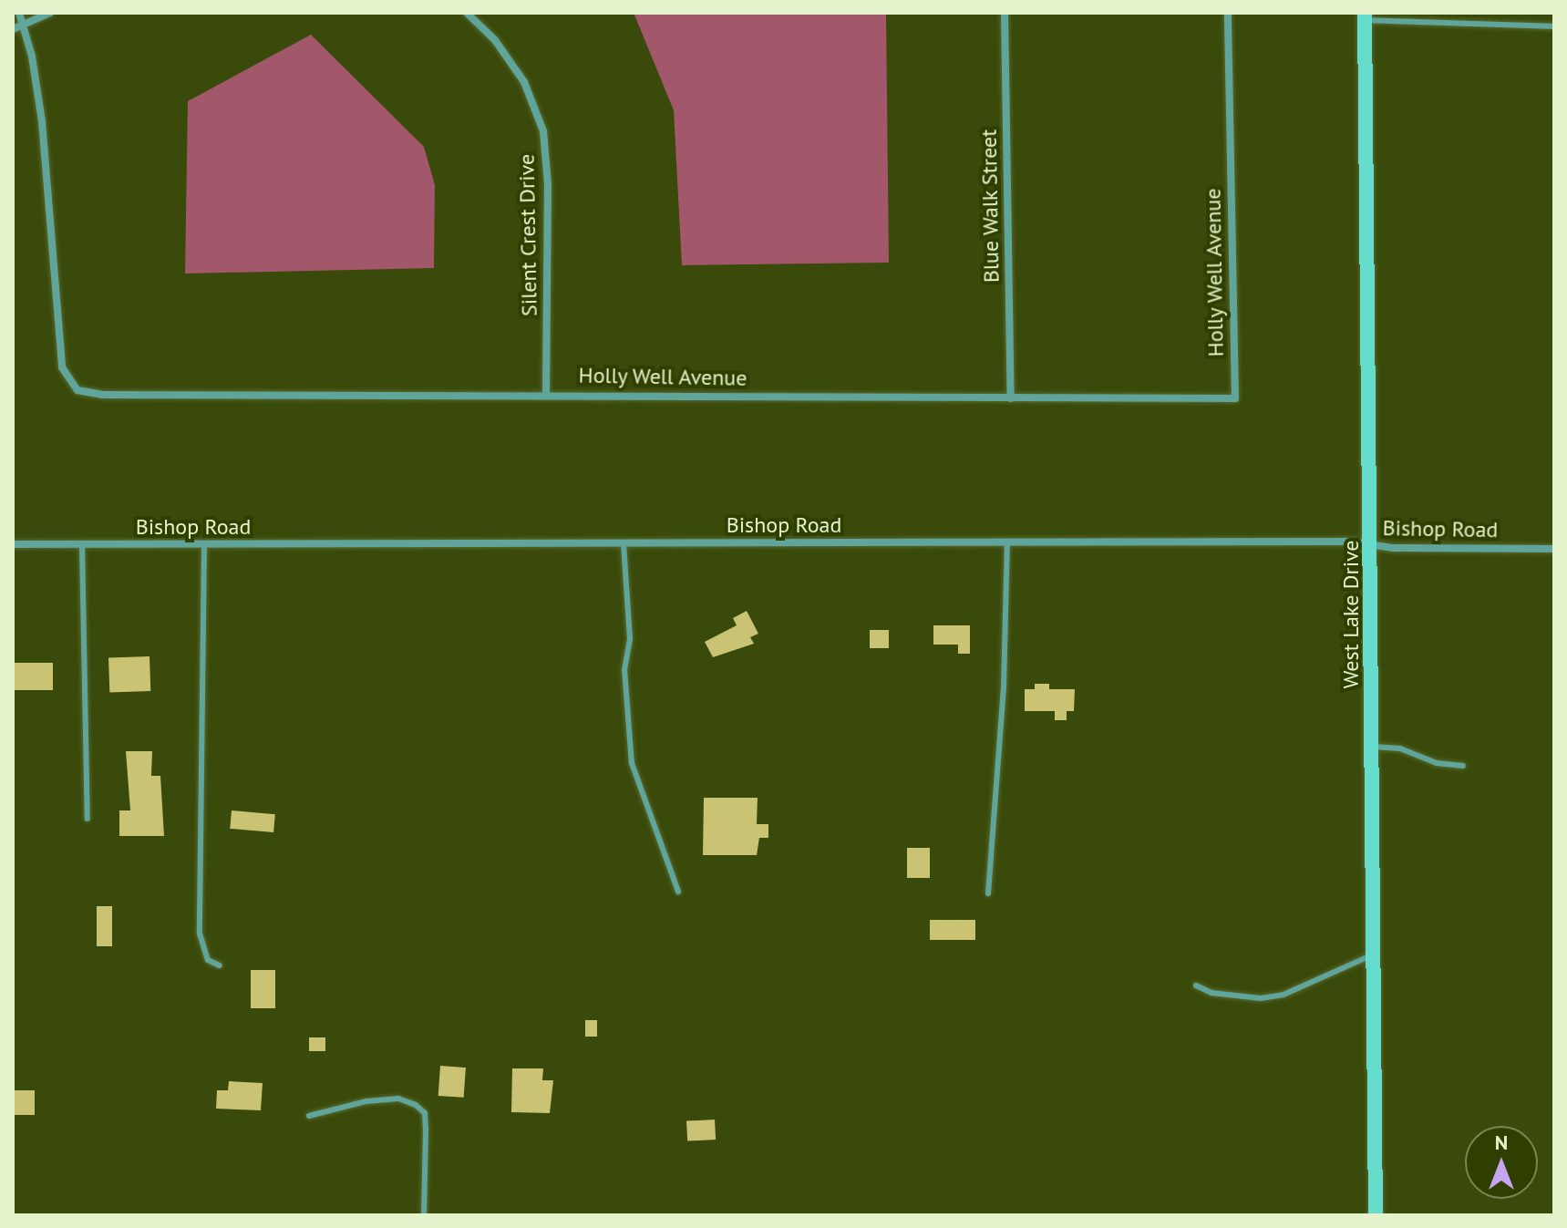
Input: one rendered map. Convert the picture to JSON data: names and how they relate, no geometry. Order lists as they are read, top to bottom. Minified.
{"streets":{"street":["Blue Walk Street","Silent Crest Drive","Holly Well Avenue","Bishop Road","West Lake Drive"]},"crossings":[["Blue Walk Street","Holly Well Avenue"],["Silent Crest Drive","Holly Well Avenue"],["Bishop Road","West Lake Drive"]],"north":"top"}
